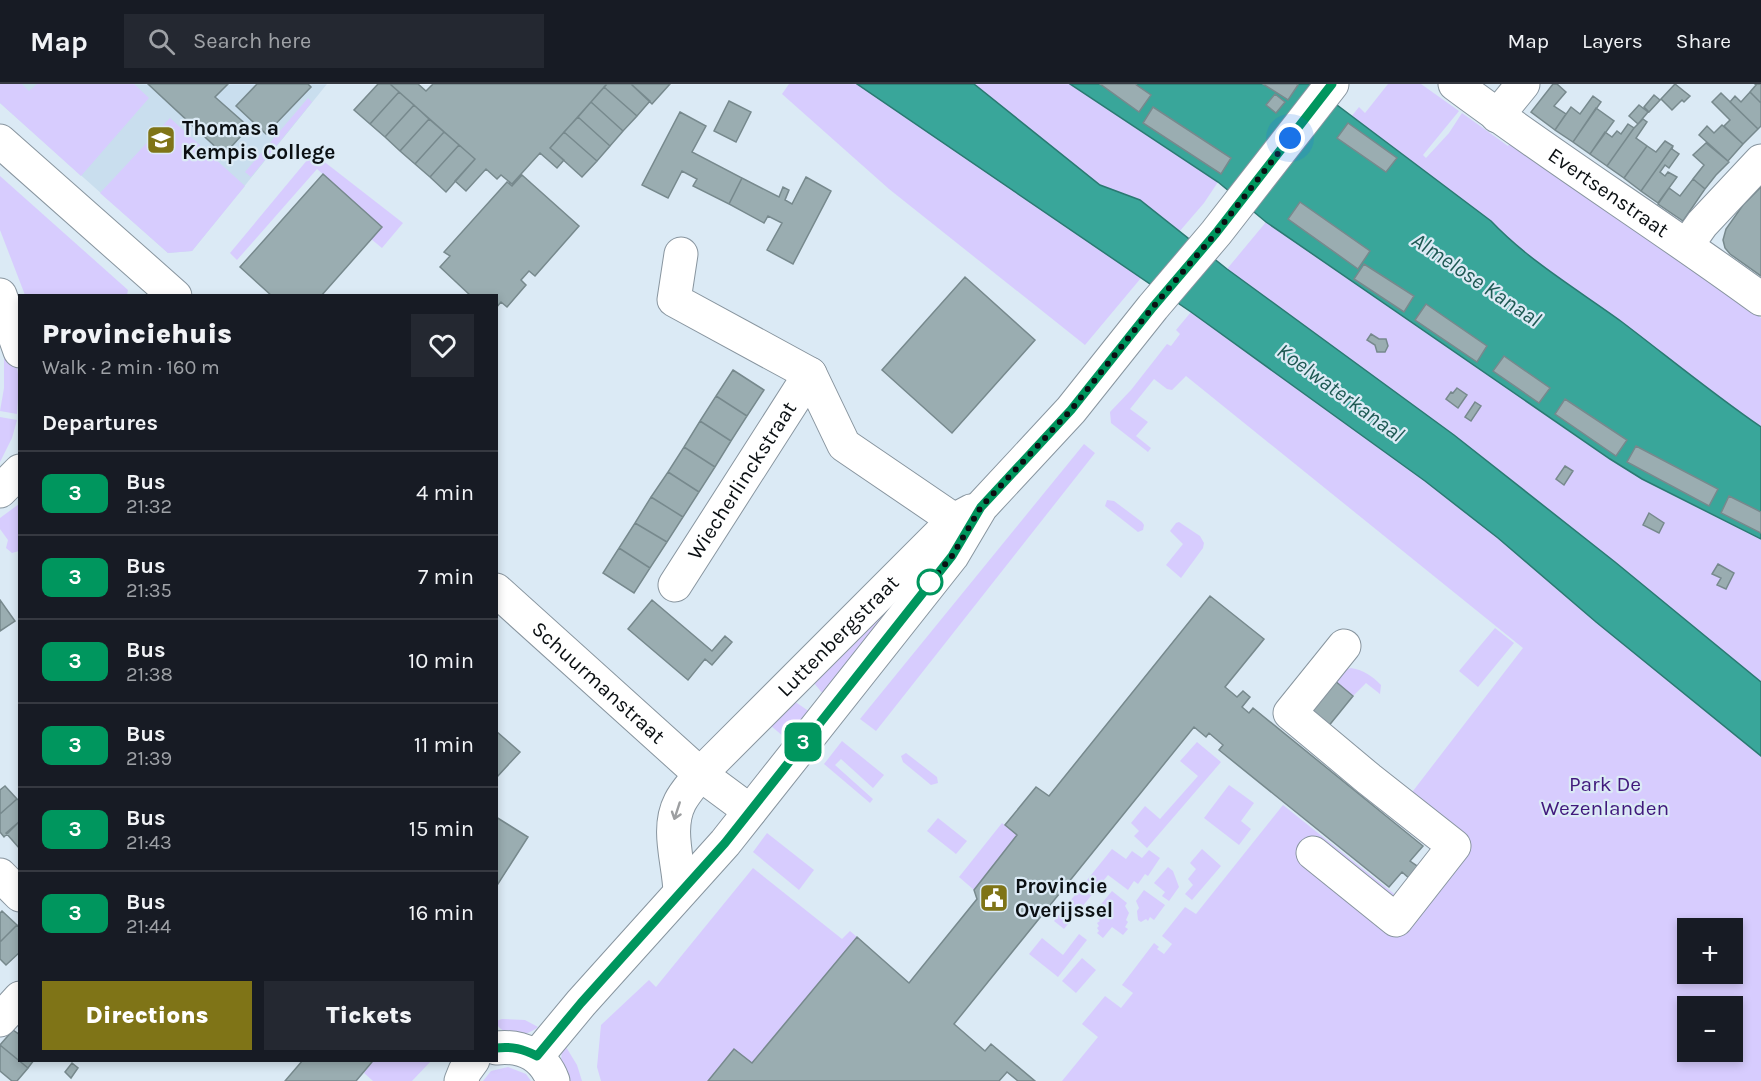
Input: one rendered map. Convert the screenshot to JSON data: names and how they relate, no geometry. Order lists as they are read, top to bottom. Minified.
{"streets":{"main road":["Evertsenstraat","Wiecherlinckstraat","Luttenbergstraat","Schuurmanstraat"]},"crossings":[["Wiecherlinckstraat","Luttenbergstraat"],["Luttenbergstraat","Schuurmanstraat"]],"water":["Almelose Kanaal","Koelwaterkanaal"],"parks":["Park De Wezenlanden"],"places":{"school or university":["Thomas a Kempis College"],"public building":["Provincie Overijssel"]},"lines":["bus line 3"],"page":{"header":"Map","search":"Search here","nav":["Map","Layers","Share"],"on_map":"3","heading":[["Provinciehuis","Walk · 2 min · 160 m"],"Departures"],"list":[{"mark":"3","name":"Bus","note":"21:32","value":"4 min"},{"mark":"3","name":"Bus","note":"21:35","value":"7 min"},{"mark":"3","name":"Bus","note":"21:38","value":"10 min"},{"mark":"3","name":"Bus","note":"21:39","value":"11 min"},{"mark":"3","name":"Bus","note":"21:43","value":"15 min"},{"mark":"3","name":"Bus","note":"21:44","value":"16 min"}],"map_buttons":["+","−"],"buttons":["Directions","Tickets"]}}
